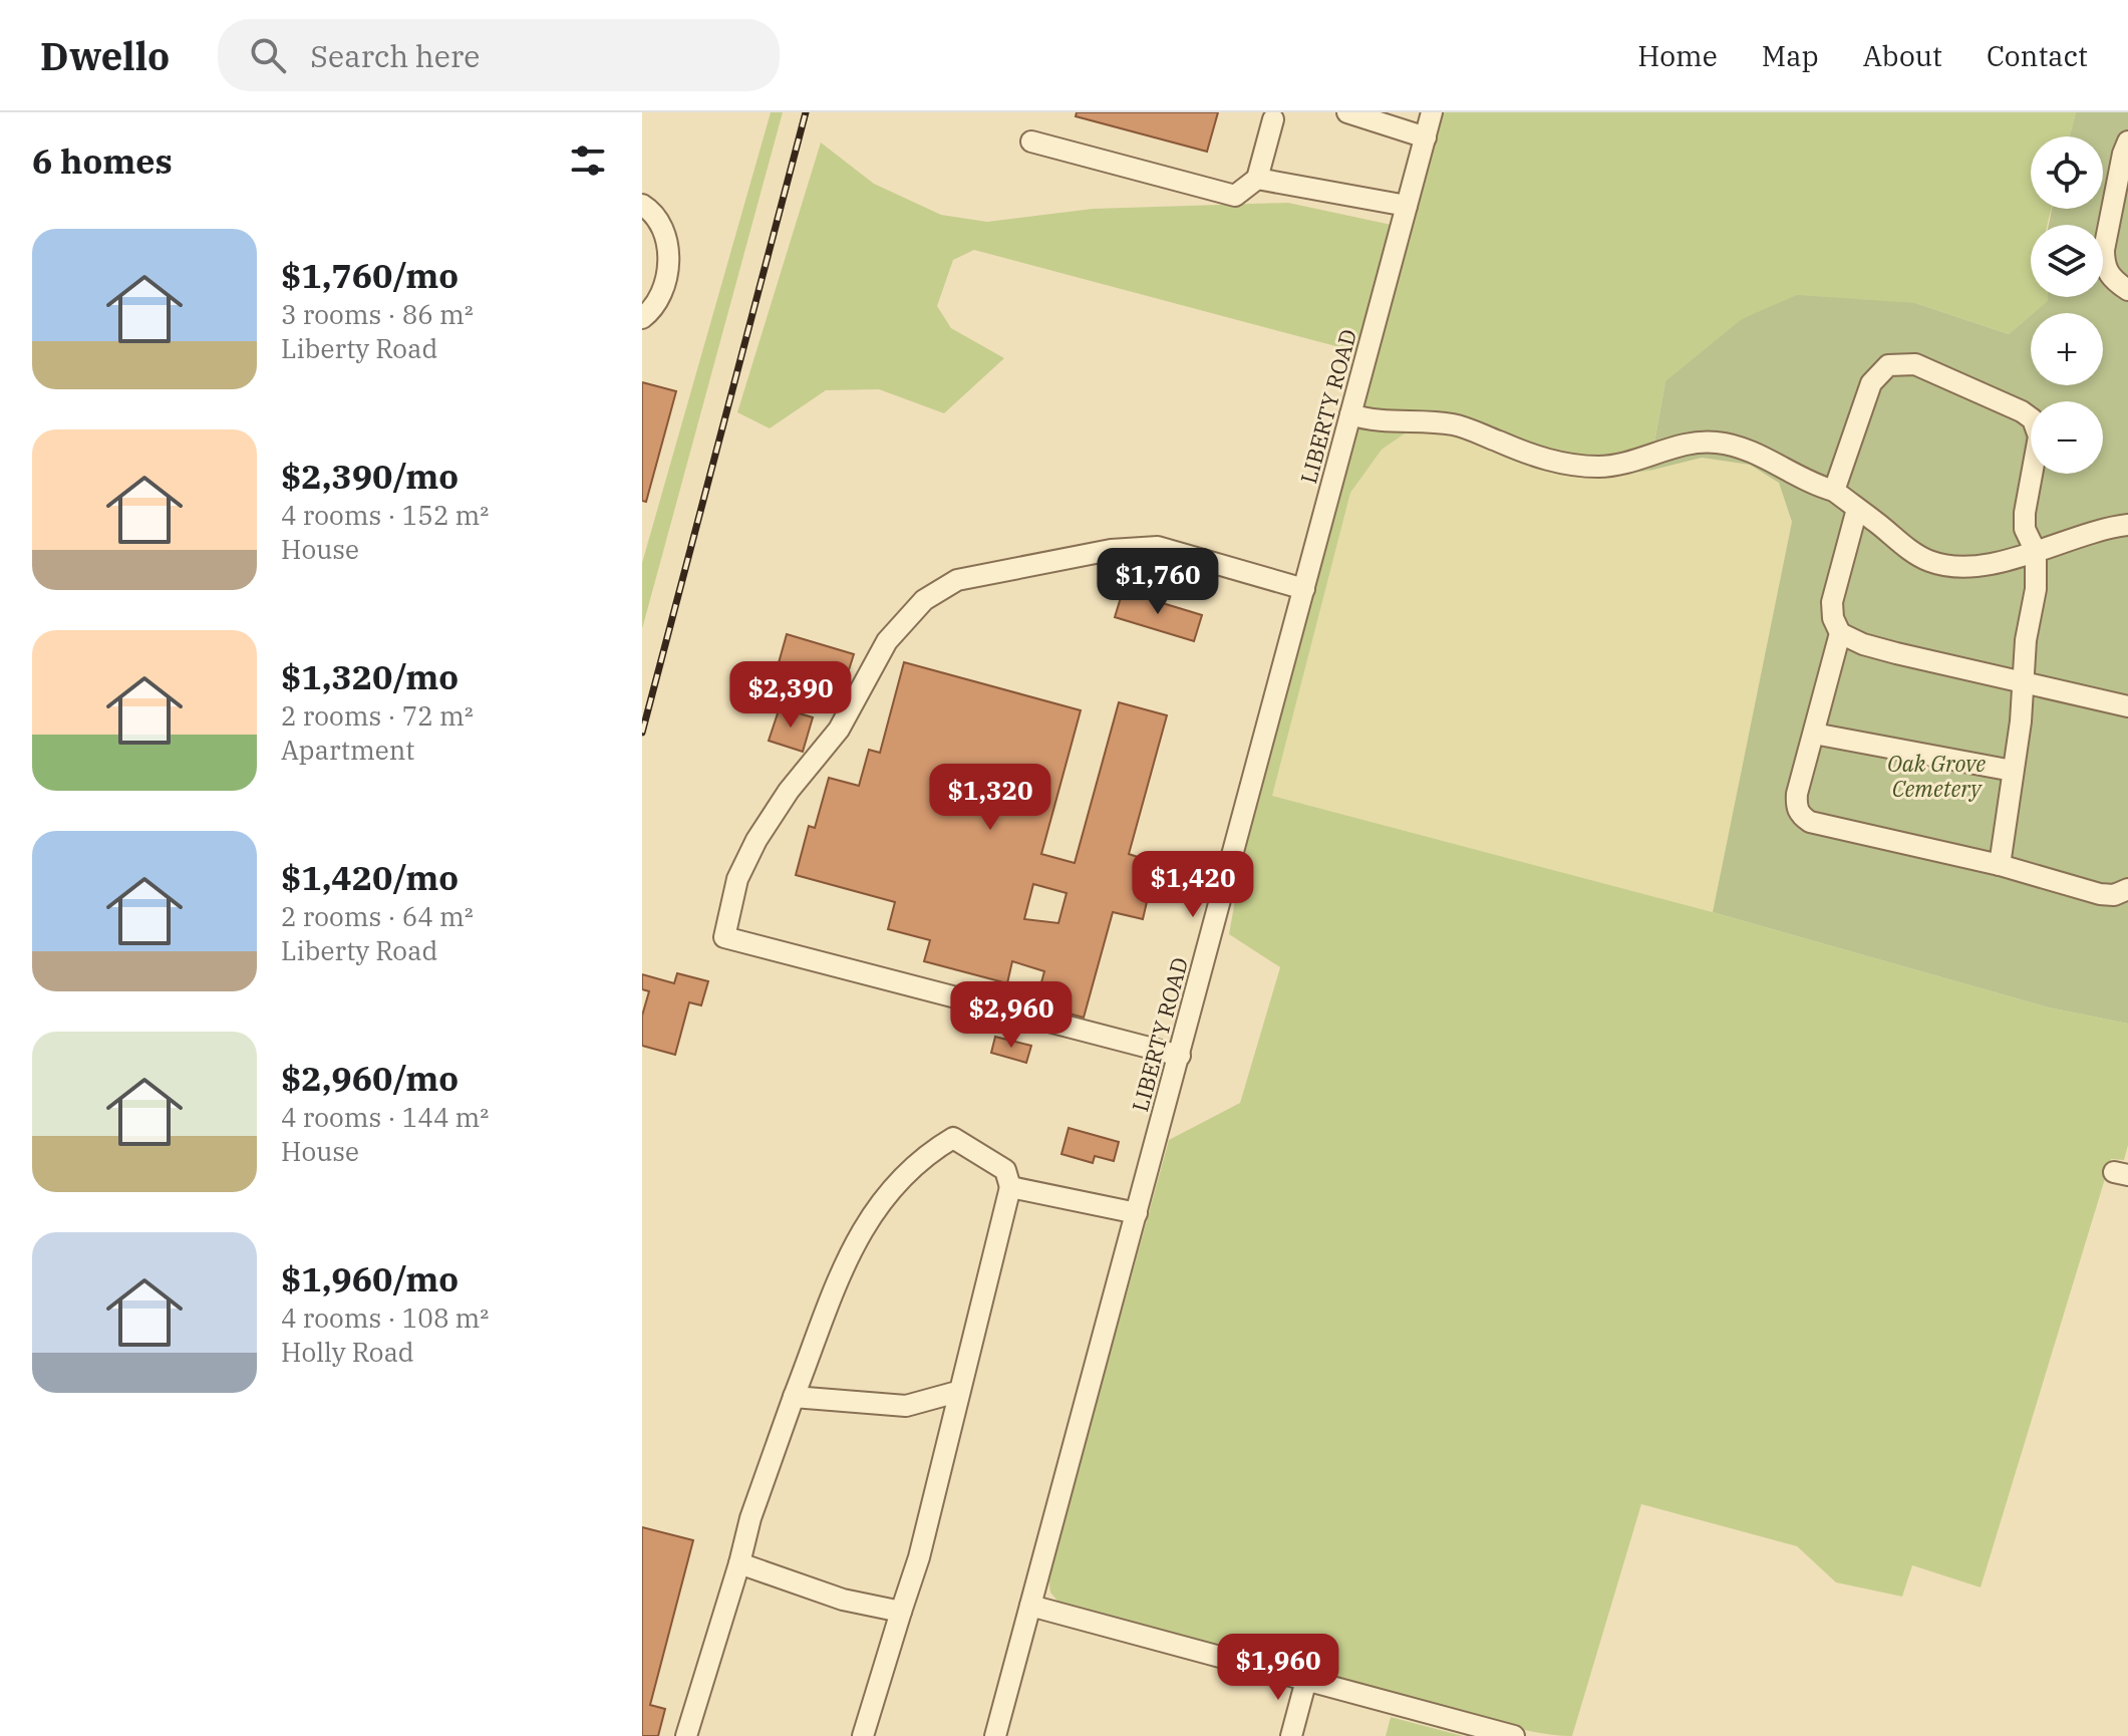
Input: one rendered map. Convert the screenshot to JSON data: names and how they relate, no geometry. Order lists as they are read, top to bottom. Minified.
{"streets":{"street":["LIBERTY ROAD"]},"parks":["Oak Grove Cemetery"],"page":{"header":"Dwello","search":"Search here","nav":["Home","Map","About","Contact"],"heading":"6 homes","map_buttons":["+","−"],"list":[{"name":"$1,760/mo","note":"3 rooms · 86 m² · Liberty Road"},{"name":"$2,390/mo","note":"4 rooms · 152 m² · House"},{"name":"$1,320/mo","note":"2 rooms · 72 m² · Apartment"},{"name":"$1,420/mo","note":"2 rooms · 64 m² · Liberty Road"},{"name":"$2,960/mo","note":"4 rooms · 144 m² · House"},{"name":"$1,960/mo","note":"4 rooms · 108 m² · Holly Road"}],"price":["$1,760","$2,390","$1,320","$1,420","$2,960","$1,960"]}}
